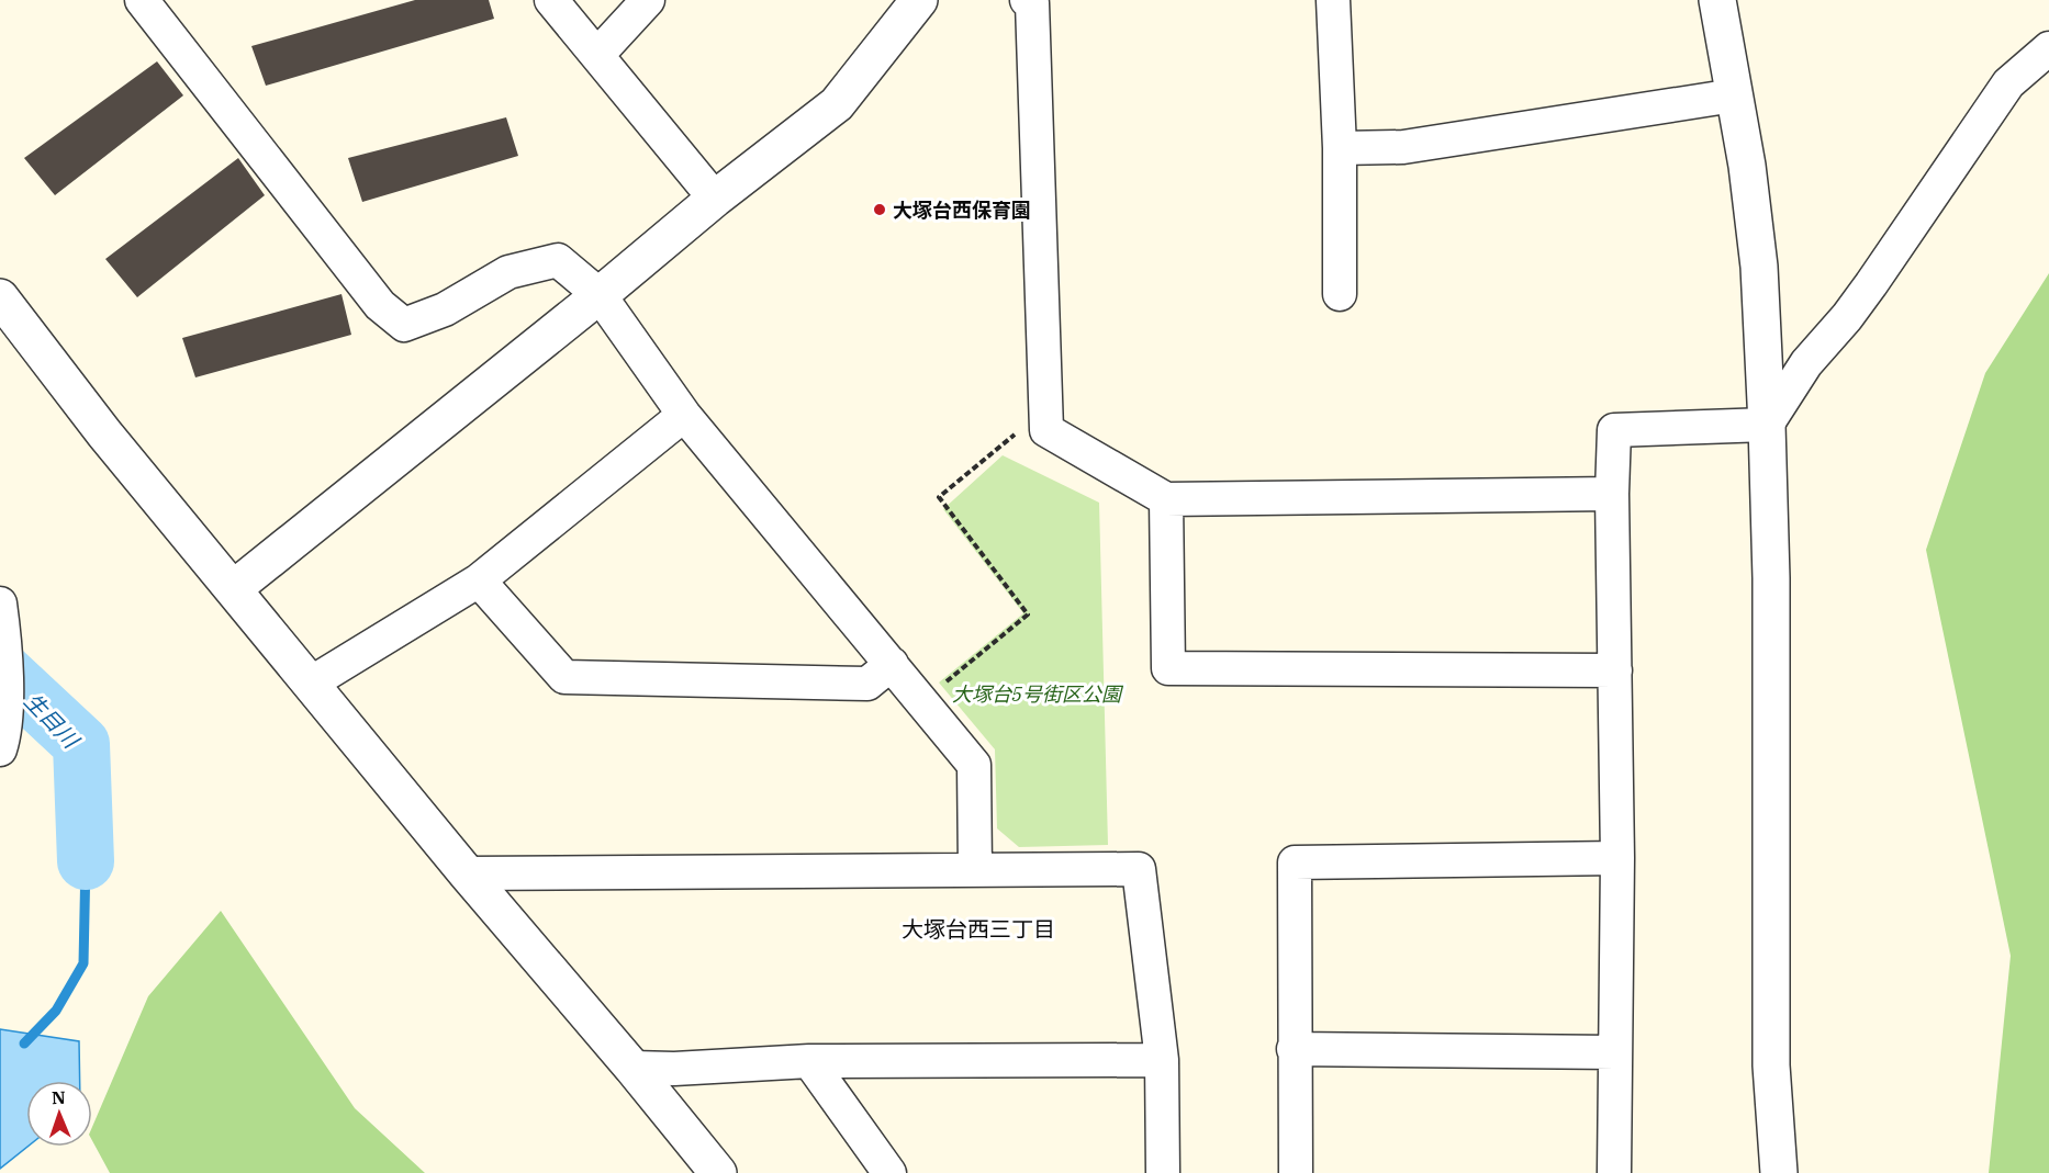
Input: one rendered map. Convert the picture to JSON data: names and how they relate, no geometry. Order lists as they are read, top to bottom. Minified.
{"districts":["大塚台西三丁目"],"water":["生目川"],"parks":["大塚台5号街区公園"],"places":["大塚台西保育園"],"north":"top"}
